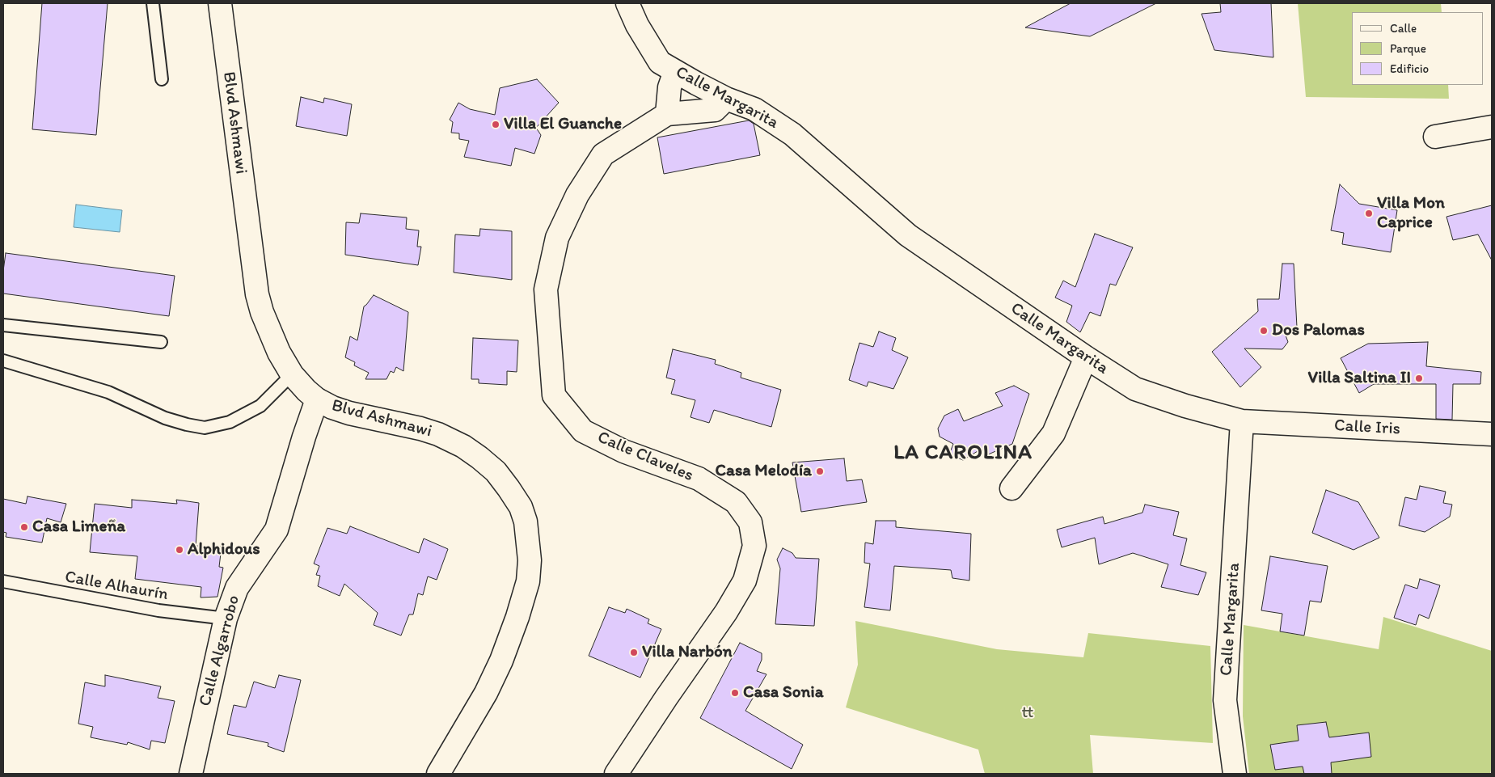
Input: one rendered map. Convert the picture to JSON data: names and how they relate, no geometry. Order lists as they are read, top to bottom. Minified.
{"streets":{"street":["Calle Margarita","Blvd Ashmawi","Calle Iris","Calle Claveles","Calle Algarrobo"],"lane":["Calle Alhaurín"]},"crossings":[["Calle Margarita","Calle Iris"],["Calle Margarita","Calle Claveles"],["Blvd Ashmawi","Calle Algarrobo"],["Calle Alhaurín","Calle Algarrobo"]],"districts":["LA CAROLINA"],"parks":["tt"],"places":["Villa El Guanche","Villa Mon Caprice","Dos Palomas","Villa Saltina II","Casa Melodía","Casa Limeña","Alphidous","Villa Narbón","Casa Sonia"],"legend":["Calle","Parque","Edificio"]}
